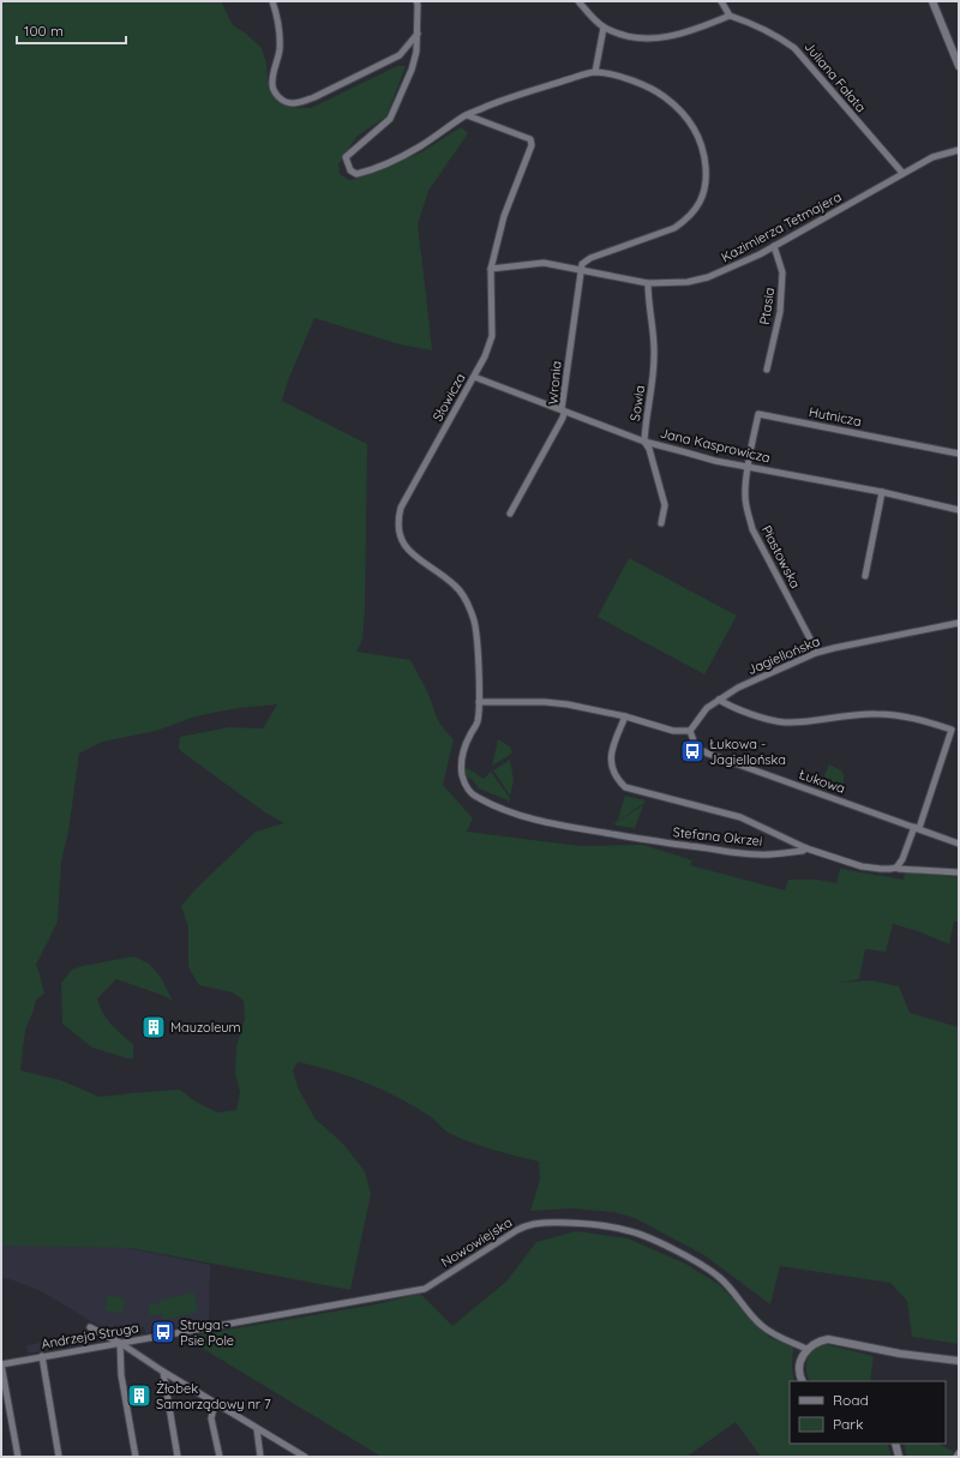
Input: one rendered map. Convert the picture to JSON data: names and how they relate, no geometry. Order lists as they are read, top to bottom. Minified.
{"streets":{"street":["Juliana Fałata","Kazimierza Tetmajera","Ptasia","Wronia","Słowicza","Sowia","Hutnicza","Jana Kasprowicza","Piastowska","Jagiellońska","Łukowa","Stefana Okrzei","Nowowiejska","Andrzeja Struga"]},"crossings":[["Juliana Fałata","Kazimierza Tetmajera"],["Kazimierza Tetmajera","Ptasia"],["Kazimierza Tetmajera","Wronia"],["Kazimierza Tetmajera","Słowicza"],["Kazimierza Tetmajera","Sowia"],["Wronia","Jana Kasprowicza"],["Słowicza","Jana Kasprowicza"],["Słowicza","Stefana Okrzei"],["Sowia","Jana Kasprowicza"],["Hutnicza","Jana Kasprowicza"],["Hutnicza","Piastowska"],["Jana Kasprowicza","Piastowska"],["Piastowska","Jagiellońska"],["Jagiellońska","Łukowa"],["Nowowiejska","Andrzeja Struga"]],"places":{"bus stop":["Łukowa - Jagiellońska","Struga - Psie Pole"],"building":["Mauzoleum","Żłobek Samorządowy nr 7"]},"legend":["Road","Park"],"scale_bar":"100 m"}
